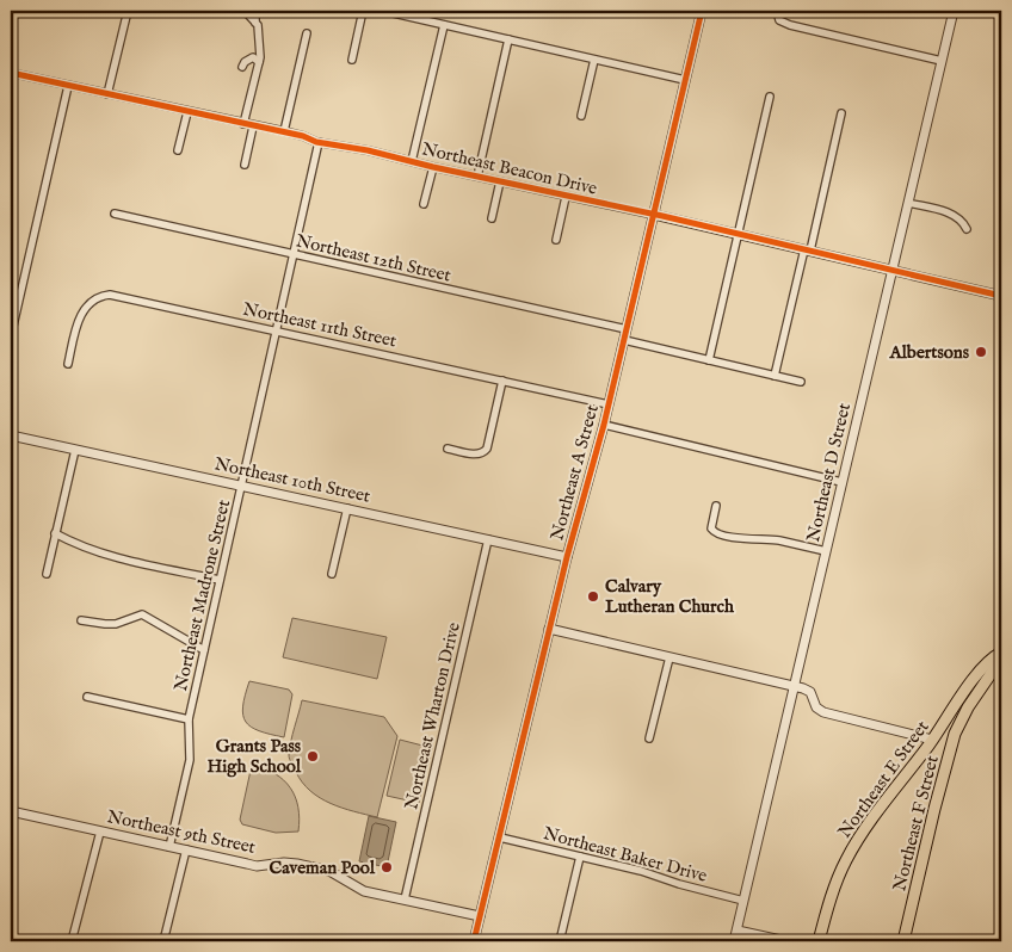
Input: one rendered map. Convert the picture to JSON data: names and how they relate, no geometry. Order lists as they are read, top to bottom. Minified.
{"streets":{"main road":["Northeast E Street","Northeast F Street"],"street":["Northeast Beacon Drive","Northeast 12th Street","Northeast 11th Street","Northeast A Street","Northeast D Street","Northeast 10th Street","Northeast Madrone Street","Northeast Wharton Drive","Northeast 9th Street","Northeast Baker Drive"]},"crossings":[["Northeast Beacon Drive","Northeast A Street"],["Northeast Beacon Drive","Northeast D Street"],["Northeast Beacon Drive","Northeast Madrone Street"],["Northeast 12th Street","Northeast A Street"],["Northeast 12th Street","Northeast Madrone Street"],["Northeast 11th Street","Northeast A Street"],["Northeast 11th Street","Northeast Madrone Street"],["Northeast A Street","Northeast 10th Street"],["Northeast A Street","Northeast 9th Street"],["Northeast A Street","Northeast Baker Drive"],["Northeast D Street","Northeast Baker Drive"],["Northeast 10th Street","Northeast Madrone Street"],["Northeast 10th Street","Northeast Wharton Drive"],["Northeast Madrone Street","Northeast 9th Street"],["Northeast Wharton Drive","Northeast 9th Street"],["Northeast E Street","Northeast F Street"]],"places":["Albertsons","Calvary Lutheran Church","Grants Pass High School","Caveman Pool"]}
